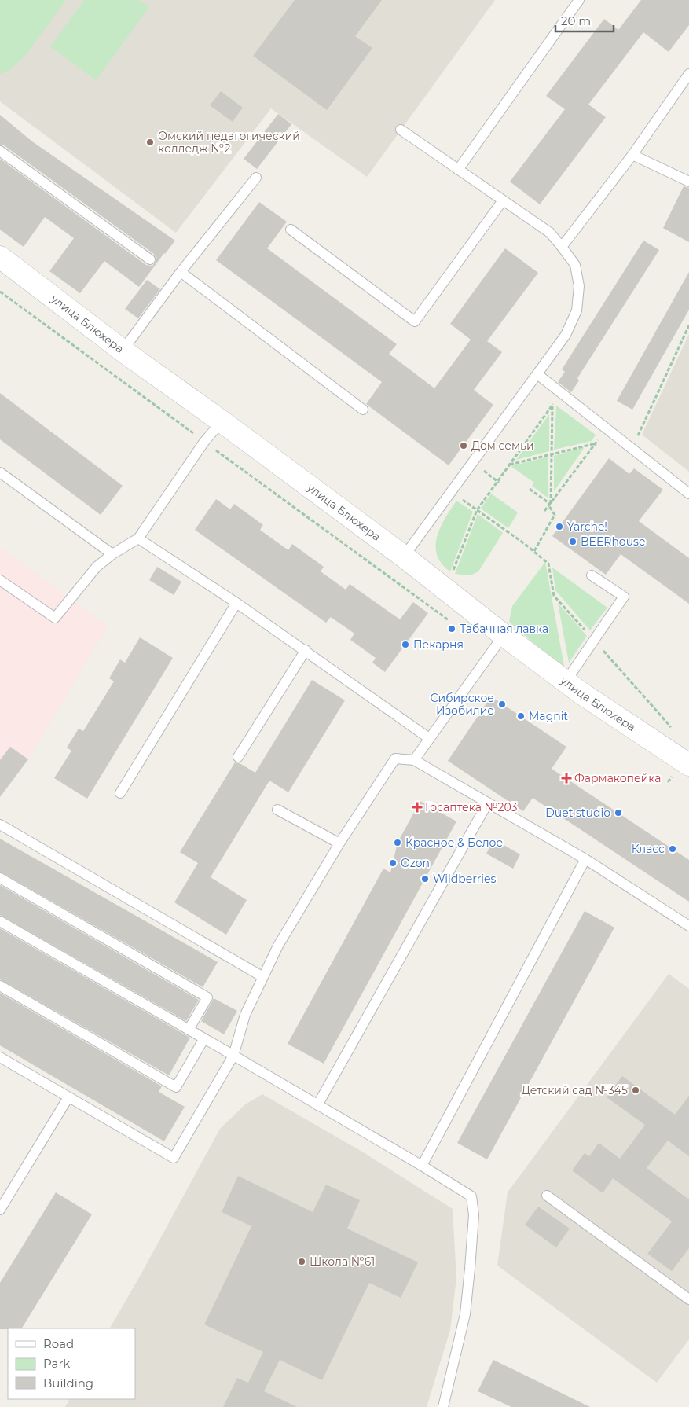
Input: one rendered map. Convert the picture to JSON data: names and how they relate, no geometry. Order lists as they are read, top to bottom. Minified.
{"streets":{"street":["улица Блюхера"]},"places":{"other":["Омский педагогический колледж №2","Дом семьи","Yarche!","BEERhouse","Табачная лавка","Пекарня","Сибирское Изобилие","Magnit","Duet studio","Красное & Белое","Класс","Ozon","Wildberries","Детский сад №345","Школа №61"],"health":["Фармакопейка","Госаптека №203"]},"legend":["Road","Park","Building"],"scale_bar":"20 m"}
